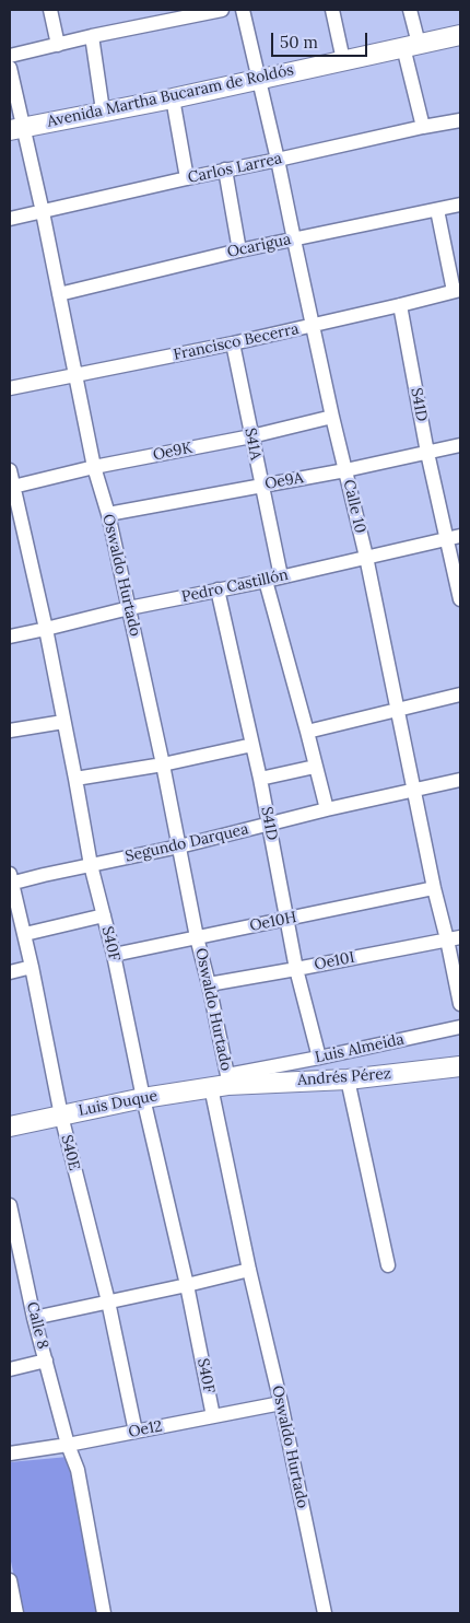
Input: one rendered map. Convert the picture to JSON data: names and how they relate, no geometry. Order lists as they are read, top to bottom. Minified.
{"streets":{"street":["Avenida Martha Bucaram de Roldós","Carlos Larrea","Ocarigua","Francisco Becerra","S41D","S41A","Oe9K","Oe9A","Calle 10","Oswaldo Hurtado","Pedro Castillón","Segundo Darquea","Oe10H","S40F","Oe10I","Luis Almeida","Andrés Pérez","Luis Duque","S40E","Calle 8","Oe12"]},"crossings":[["Avenida Martha Bucaram de Roldós","Calle 10"],["Avenida Martha Bucaram de Roldós","Oswaldo Hurtado"],["Carlos Larrea","Calle 10"],["Carlos Larrea","Oswaldo Hurtado"],["Ocarigua","Calle 10"],["Ocarigua","Oswaldo Hurtado"],["Francisco Becerra","S41D"],["Francisco Becerra","S41A"],["Francisco Becerra","Calle 10"],["Francisco Becerra","Oswaldo Hurtado"],["S41D","Oe9A"],["S41D","Pedro Castillón"],["S41D","Segundo Darquea"],["S41D","Oe10H"],["S41D","Oe10I"],["S41D","Luis Almeida"],["S41A","Oe9K"],["S41A","Oe9A"],["S41A","Pedro Castillón"],["Oe9K","Calle 10"],["Oe9K","Oswaldo Hurtado"],["Oe9K","S40F"],["Oe9A","Calle 10"],["Oe9A","Oswaldo Hurtado"],["Calle 10","Pedro Castillón"],["Calle 10","Segundo Darquea"],["Calle 10","Oe10H"],["Calle 10","Oe10I"],["Oswaldo Hurtado","Pedro Castillón"],["Oswaldo Hurtado","Segundo Darquea"],["Oswaldo Hurtado","Oe10H"],["Oswaldo Hurtado","Oe10I"],["Oswaldo Hurtado","Luis Almeida"],["Oswaldo Hurtado","Andrés Pérez"],["Oswaldo Hurtado","Luis Duque"],["Oswaldo Hurtado","Oe12"],["Pedro Castillón","S40F"],["Segundo Darquea","S40F"],["Segundo Darquea","S40E"],["Oe10H","S40F"],["S40F","Luis Duque"],["S40F","Oe12"],["Luis Almeida","Andrés Pérez"],["Luis Almeida","Luis Duque"],["Andrés Pérez","Luis Duque"],["Luis Duque","S40E"],["S40E","Oe12"],["Calle 8","Oe12"]],"scale_bar":"50 m"}
